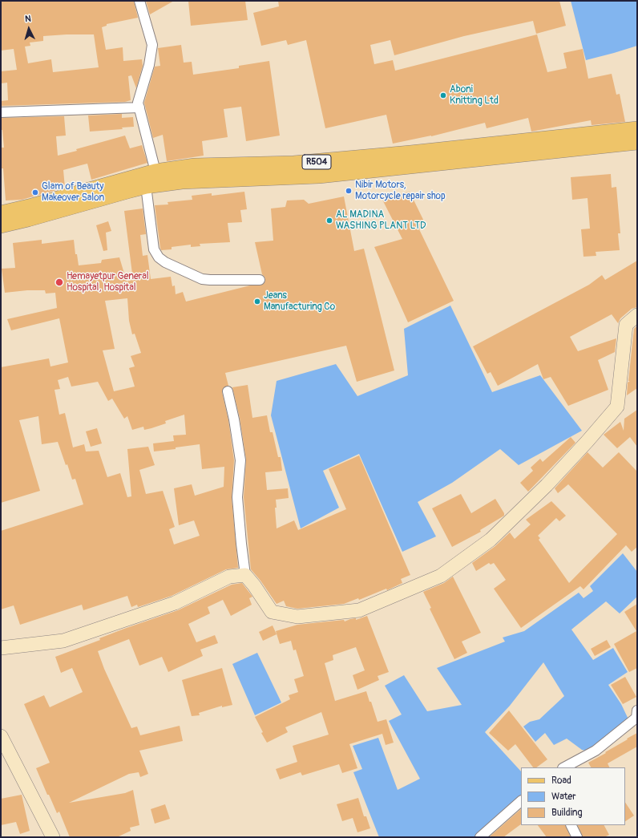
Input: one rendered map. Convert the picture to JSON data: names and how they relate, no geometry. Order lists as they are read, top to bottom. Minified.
{"streets":{"main road":["R504"]},"places":["Aboni Knitting Ltd","Nibir Motors, Motorcycle repair shop","Glam of Beauty Makeover Salon","AL MADINA WASHING PLANT LTD","Hemayetpur General Hospital, Hospital","Jeans Manufacturing Co"],"legend":["Road","Water","Building"],"north":"top"}
